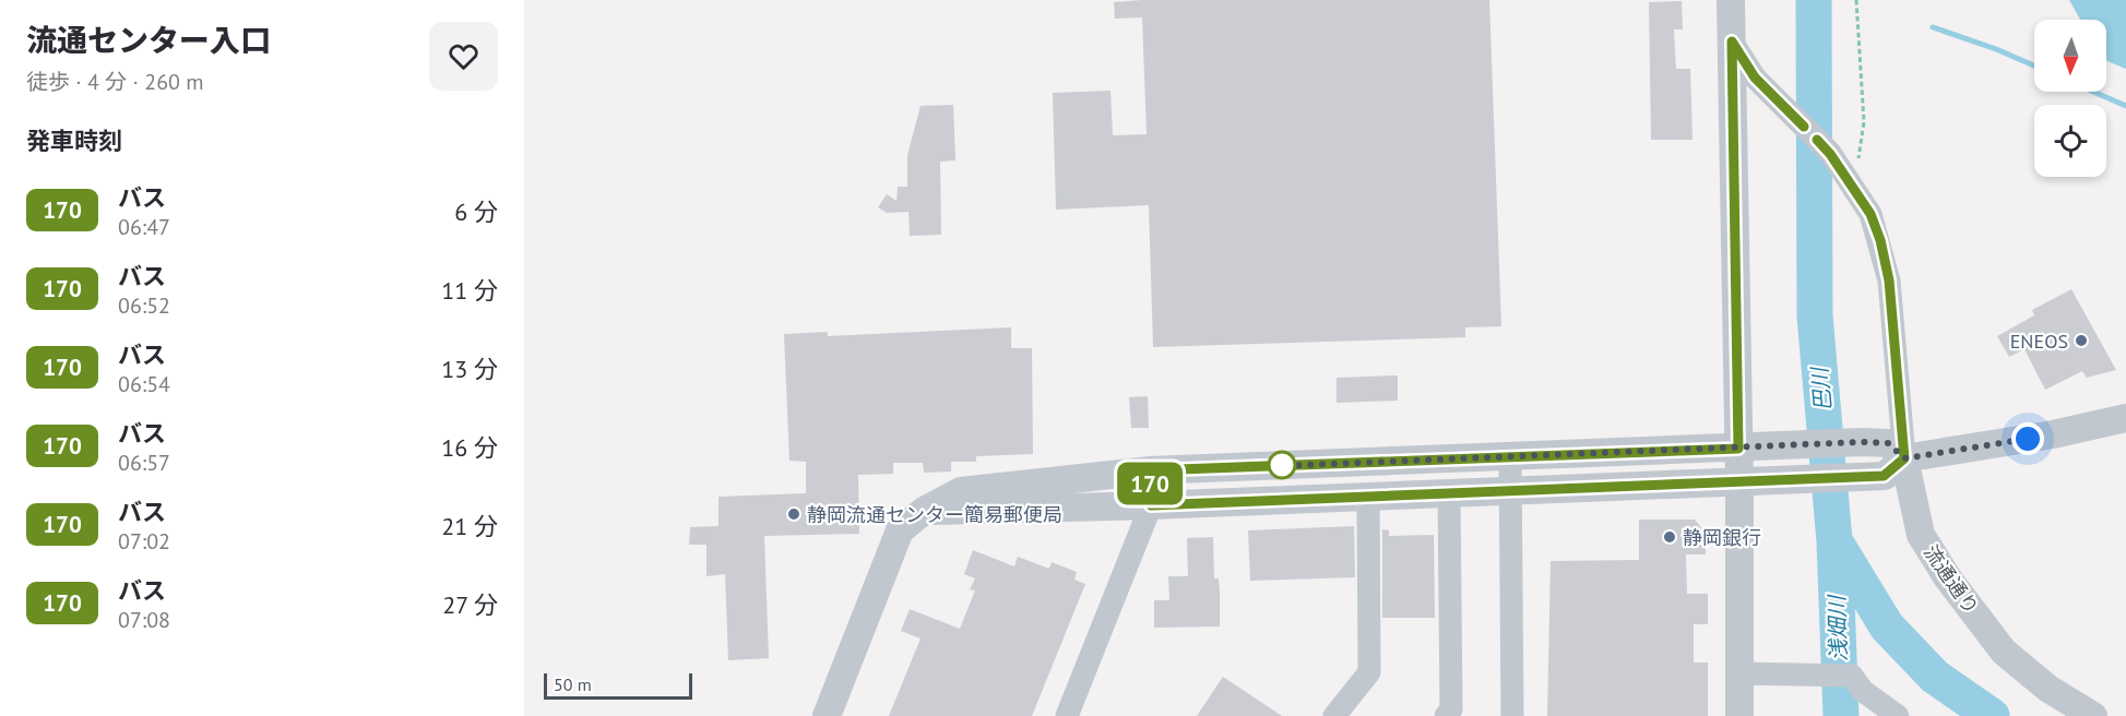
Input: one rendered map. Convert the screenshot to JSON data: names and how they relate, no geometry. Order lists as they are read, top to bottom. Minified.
{"streets":{"street":["流通通り"]},"water":["巴川","浅畑川"],"places":["ENEOS","静岡流通センター簡易郵便局","静岡銀行"],"lines":["bus line 170"],"scale_bar":"50 m","north":"bottom","page":{"heading":[["流通センター入口","徒歩 · 4 分 · 260 m"],"発車時刻"],"on_map":"170","list":[{"mark":"170","name":"バス","note":"06:47","value":"6 分"},{"mark":"170","name":"バス","note":"06:52","value":"11 分"},{"mark":"170","name":"バス","note":"06:54","value":"13 分"},{"mark":"170","name":"バス","note":"06:57","value":"16 分"},{"mark":"170","name":"バス","note":"07:02","value":"21 分"},{"mark":"170","name":"バス","note":"07:08","value":"27 分"}],"scale":"50 m"}}
